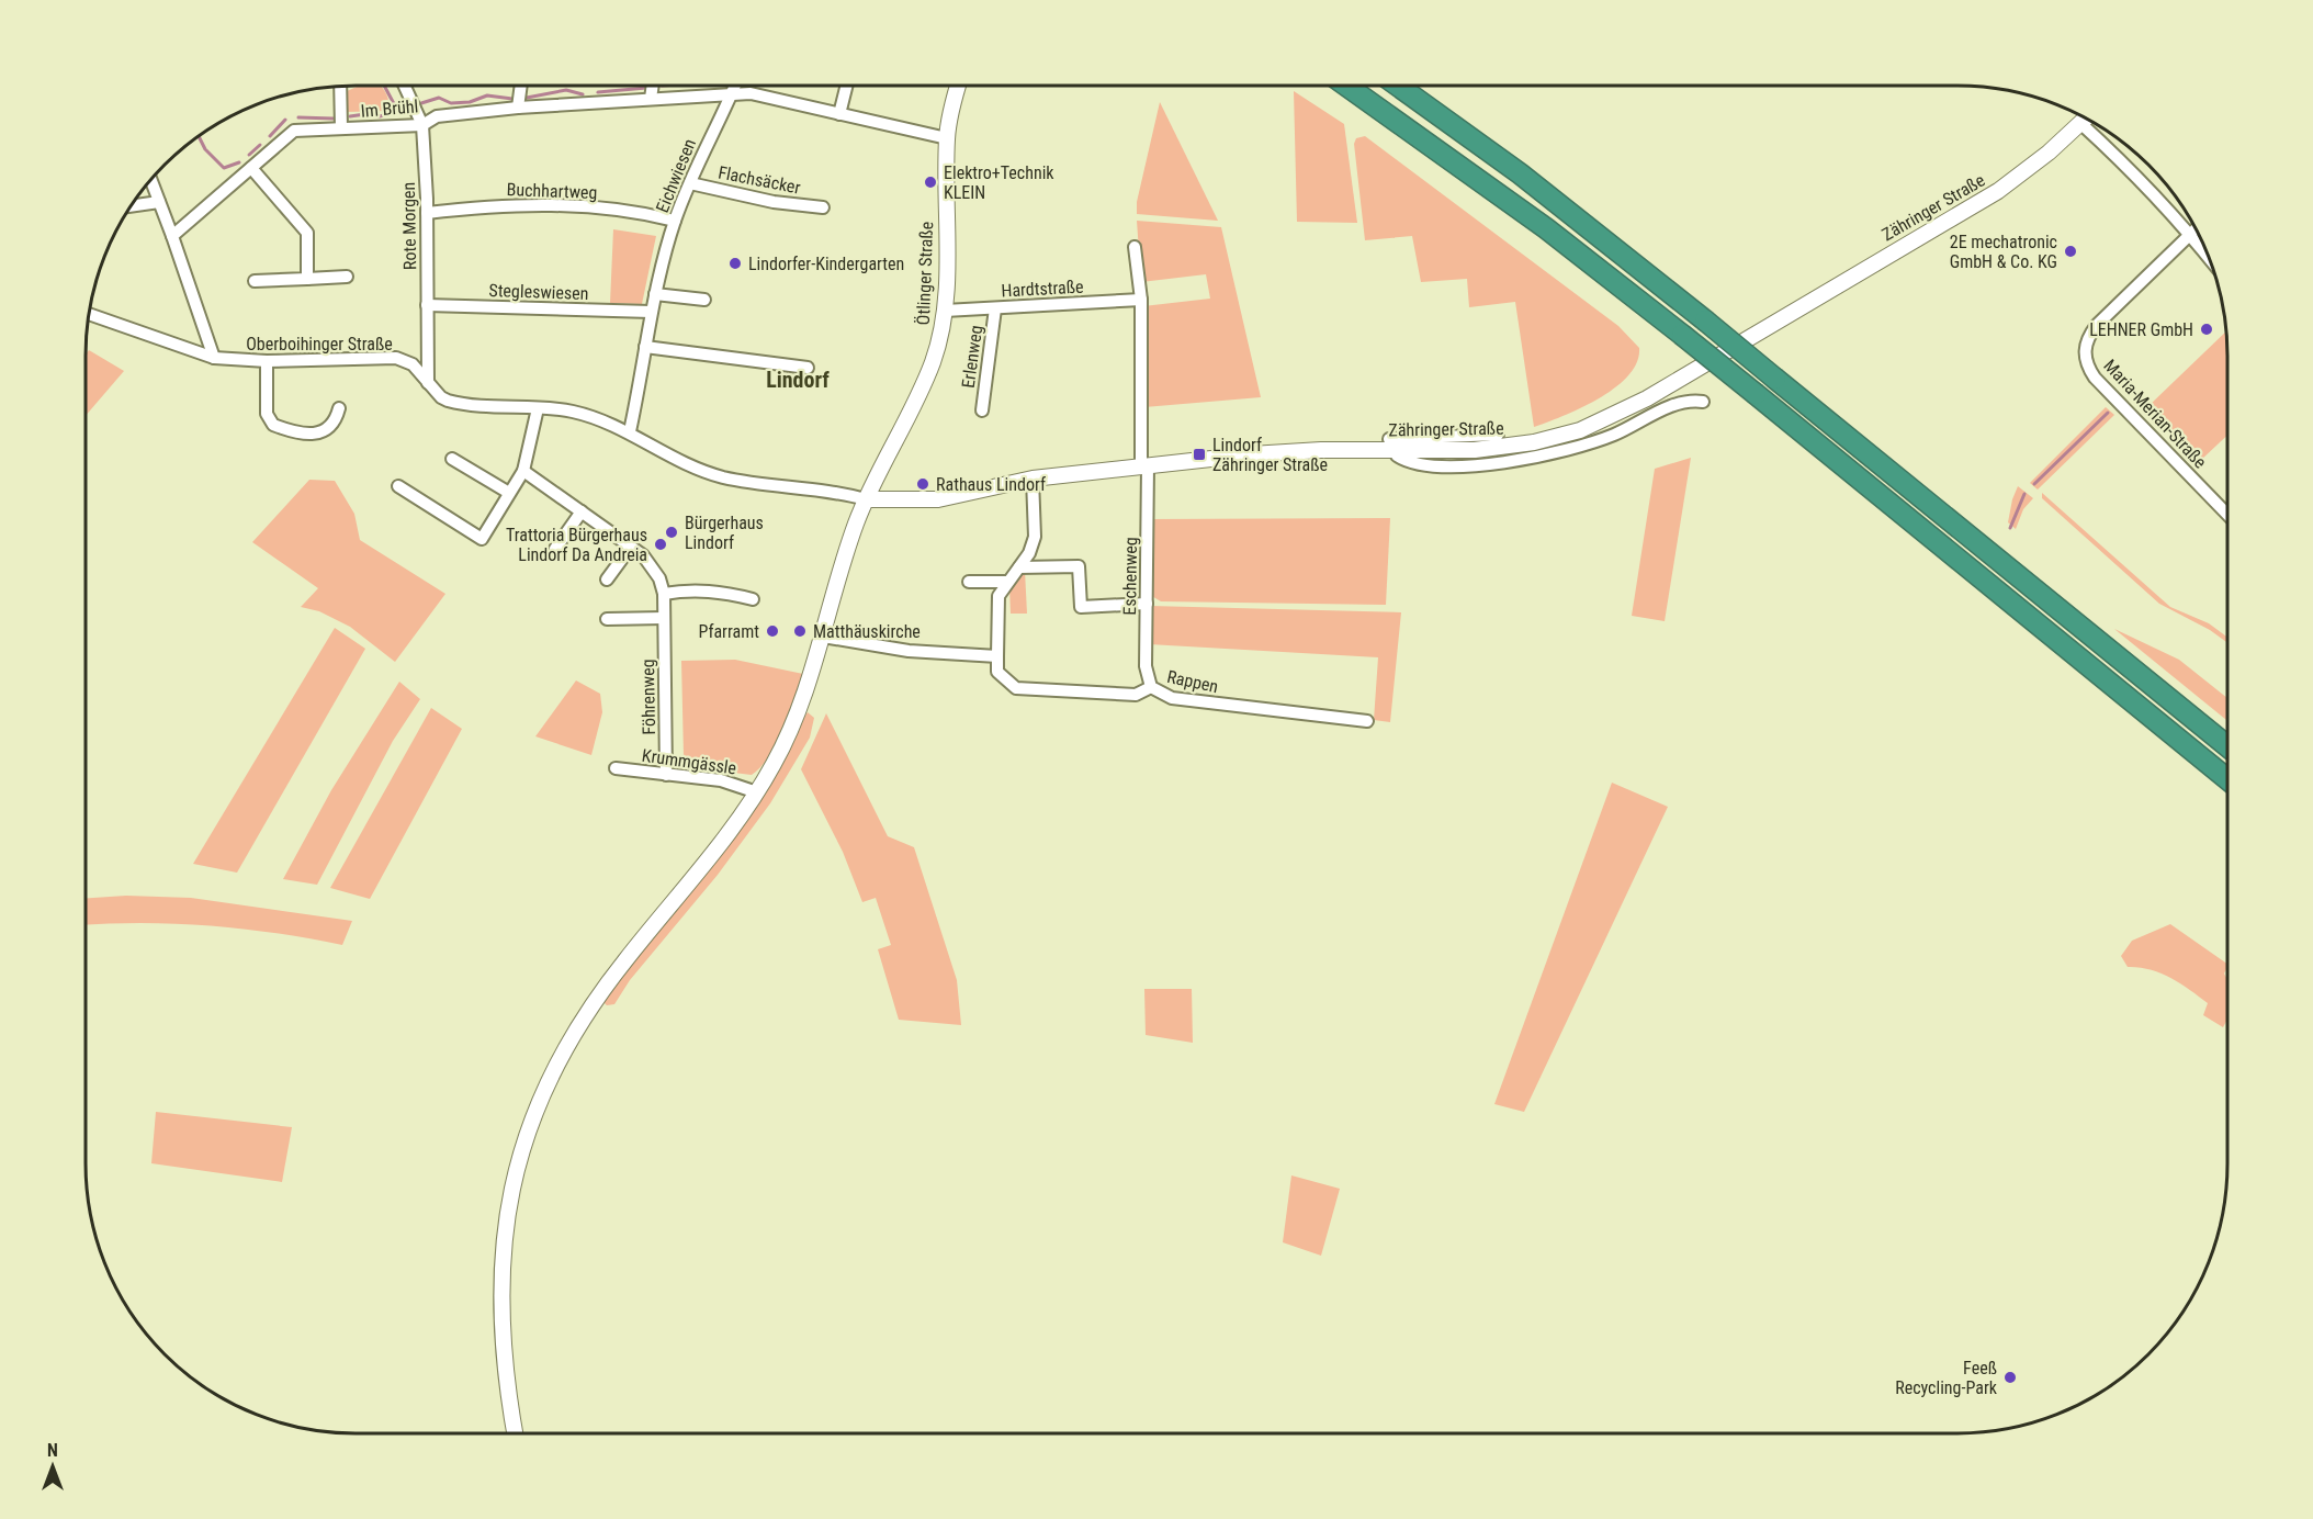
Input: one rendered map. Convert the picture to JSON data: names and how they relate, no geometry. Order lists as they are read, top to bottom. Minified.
{"streets":{"street":["Im Brühl","Eichwiesen","Flachsäcker","Buchhartweg","Zähringer Straße","Rote Morgen","Ötlinger Straße","Hardtstraße","Stegleswiesen","Oberboihinger Straße","Erlenweg","Maria-Merian-Straße","Eschenweg","Rappen","Föhrenweg","Krummgässle"]},"crossings":[["Im Brühl","Eichwiesen"],["Im Brühl","Rote Morgen"],["Im Brühl","Ötlinger Straße"],["Eichwiesen","Flachsäcker"],["Eichwiesen","Buchhartweg"],["Eichwiesen","Stegleswiesen"],["Eichwiesen","Oberboihinger Straße"],["Buchhartweg","Rote Morgen"],["Zähringer Straße","Ötlinger Straße"],["Zähringer Straße","Oberboihinger Straße"],["Zähringer Straße","Eschenweg"],["Rote Morgen","Stegleswiesen"],["Rote Morgen","Oberboihinger Straße"],["Ötlinger Straße","Hardtstraße"],["Ötlinger Straße","Oberboihinger Straße"],["Ötlinger Straße","Krummgässle"],["Hardtstraße","Erlenweg"],["Eschenweg","Rappen"],["Föhrenweg","Krummgässle"]],"districts":["Lindorf"],"places":{"other":["Elektro+Technik KLEIN","2E mechatronic GmbH & Co. KG","Lindorfer-Kindergarten","LEHNER GmbH","Rathaus Lindorf","Bürgerhaus Lindorf","Trattoria Bürgerhaus Lindorf Da Andreia","Pfarramt","Matthäuskirche","Feeß Recycling-Park"],"transit":["Lindorf Zähringer Straße"]},"north":"top"}
